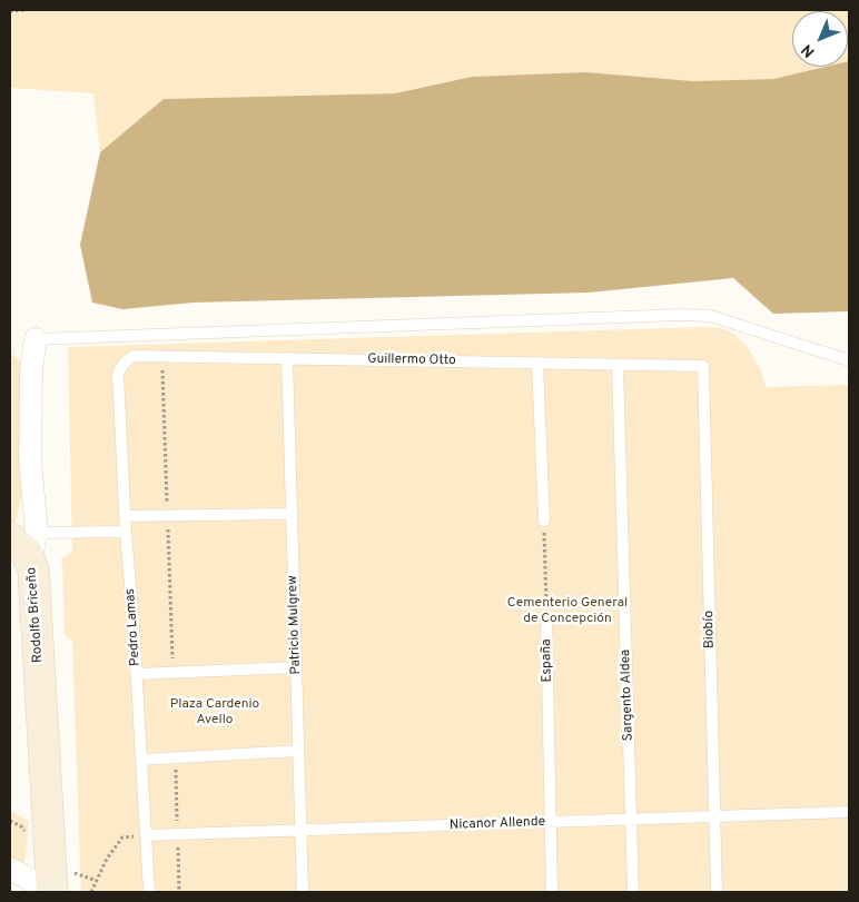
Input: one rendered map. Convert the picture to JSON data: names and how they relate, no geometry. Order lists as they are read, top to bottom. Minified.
{"streets":{"street":["Rodolfo Briceño"],"lane":["Guillermo Otto","Patricio Mulgrew","Pedro Lamas","Biobío","España","Sargento Aldea","Nicanor Allende"]},"crossings":[["Guillermo Otto","Patricio Mulgrew"],["Guillermo Otto","Pedro Lamas"],["Guillermo Otto","Biobío"],["Guillermo Otto","Sargento Aldea"],["Patricio Mulgrew","Nicanor Allende"],["Pedro Lamas","Nicanor Allende"],["Biobío","Nicanor Allende"],["España","Nicanor Allende"],["Sargento Aldea","Nicanor Allende"]],"parks":["Cementerio General de Concepción","Plaza Cardenio Avello"],"north":"bottom left"}
